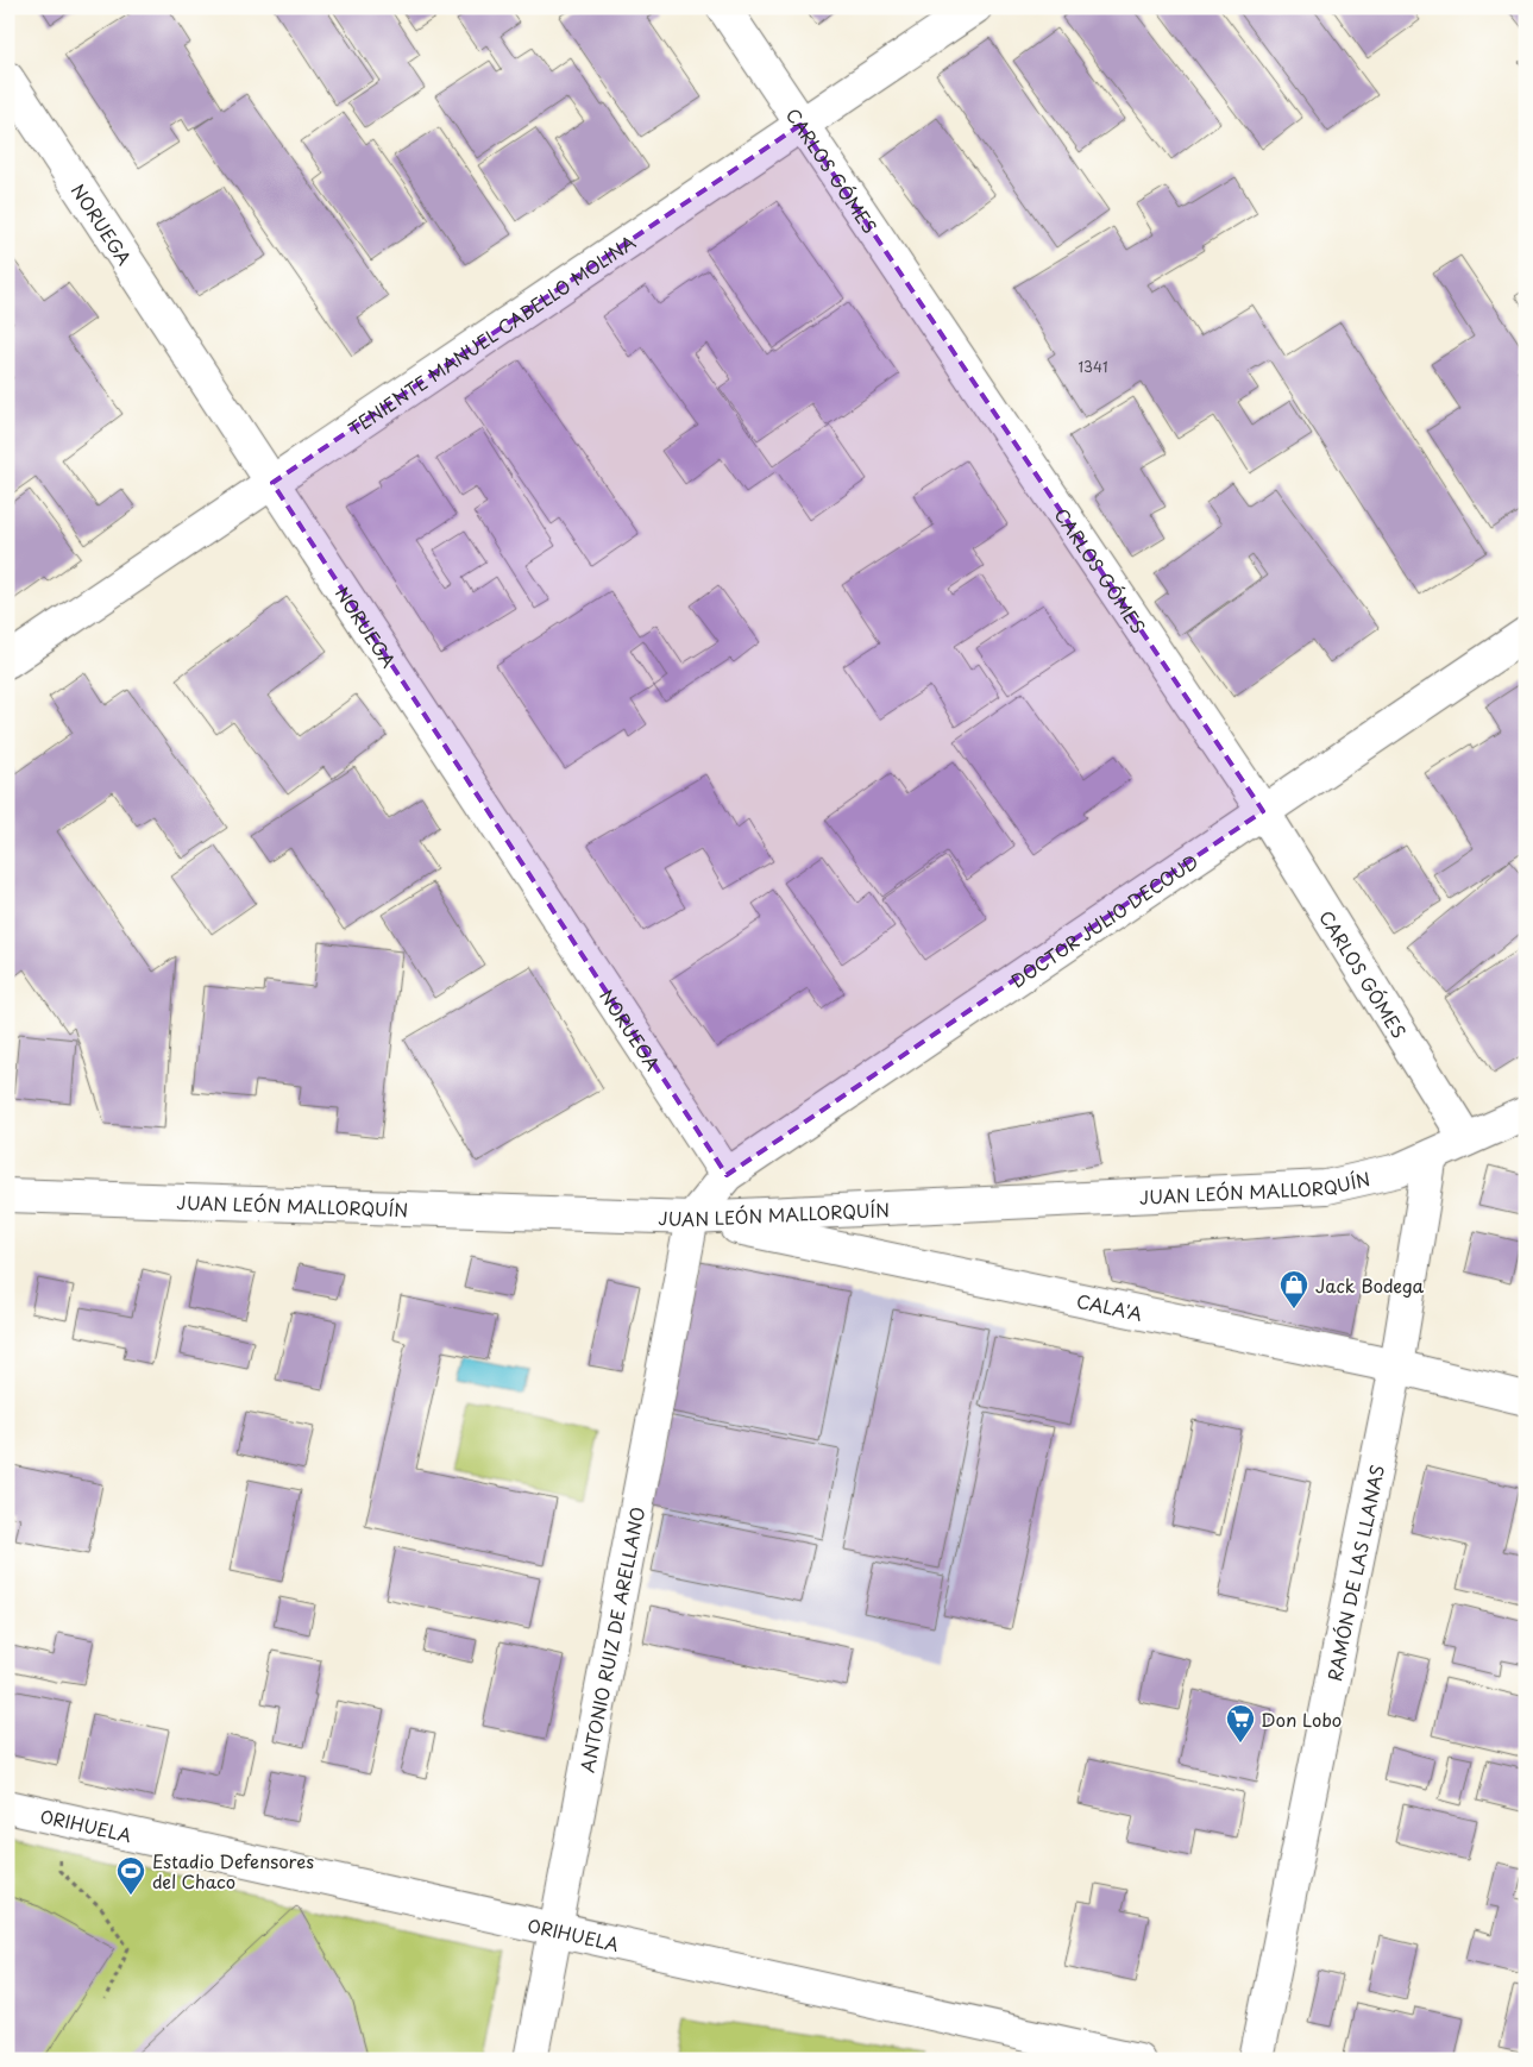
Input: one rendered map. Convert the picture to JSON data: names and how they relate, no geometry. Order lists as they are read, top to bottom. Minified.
{"streets":{"street":["CARLOS GÓMES","NORUEGA","TENIENTE MANUEL CABELLO MOLINA","DOCTOR JULIO DECOUD","JUAN LEÓN MALLORQUÍN","CALA'A","RAMÓN DE LAS LLANAS","ANTONIO RUIZ DE ARELLANO","ORIHUELA"]},"crossings":[["CARLOS GÓMES","TENIENTE MANUEL CABELLO MOLINA"],["CARLOS GÓMES","DOCTOR JULIO DECOUD"],["CARLOS GÓMES","JUAN LEÓN MALLORQUÍN"],["NORUEGA","TENIENTE MANUEL CABELLO MOLINA"],["NORUEGA","DOCTOR JULIO DECOUD"],["DOCTOR JULIO DECOUD","JUAN LEÓN MALLORQUÍN"],["DOCTOR JULIO DECOUD","CALA'A"],["DOCTOR JULIO DECOUD","ANTONIO RUIZ DE ARELLANO"],["JUAN LEÓN MALLORQUÍN","CALA'A"],["JUAN LEÓN MALLORQUÍN","RAMÓN DE LAS LLANAS"],["JUAN LEÓN MALLORQUÍN","ANTONIO RUIZ DE ARELLANO"],["CALA'A","RAMÓN DE LAS LLANAS"],["CALA'A","ANTONIO RUIZ DE ARELLANO"],["ANTONIO RUIZ DE ARELLANO","ORIHUELA"]],"places":{"shop":["Jack Bodega"],"supermarket":["Don Lobo"],"sports":["Estadio Defensores del Chaco"]},"house_numbers":["1341"]}
